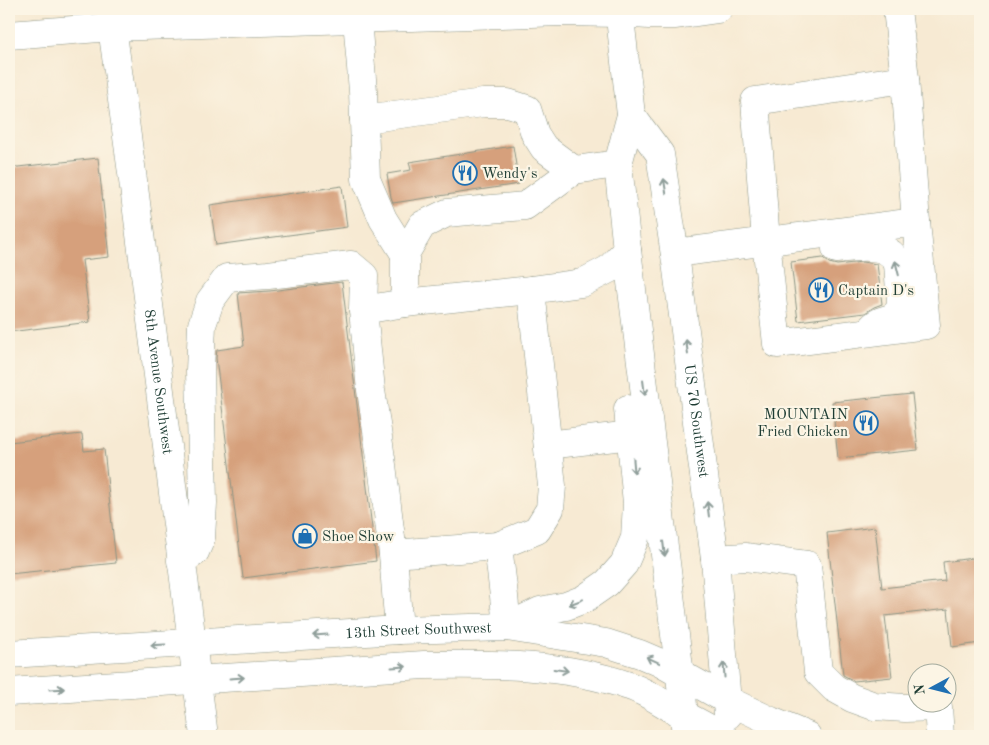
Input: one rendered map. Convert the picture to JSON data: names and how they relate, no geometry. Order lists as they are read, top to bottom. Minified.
{"streets":{"main road":["8th Avenue Southwest","US 70 Southwest","13th Street Southwest"]},"crossings":[["8th Avenue Southwest","13th Street Southwest"],["US 70 Southwest","13th Street Southwest"]],"places":{"restaurant":["Wendy's","Captain D's","MOUNTAIN Fried Chicken"],"shop":["Shoe Show"]},"north":"left"}
